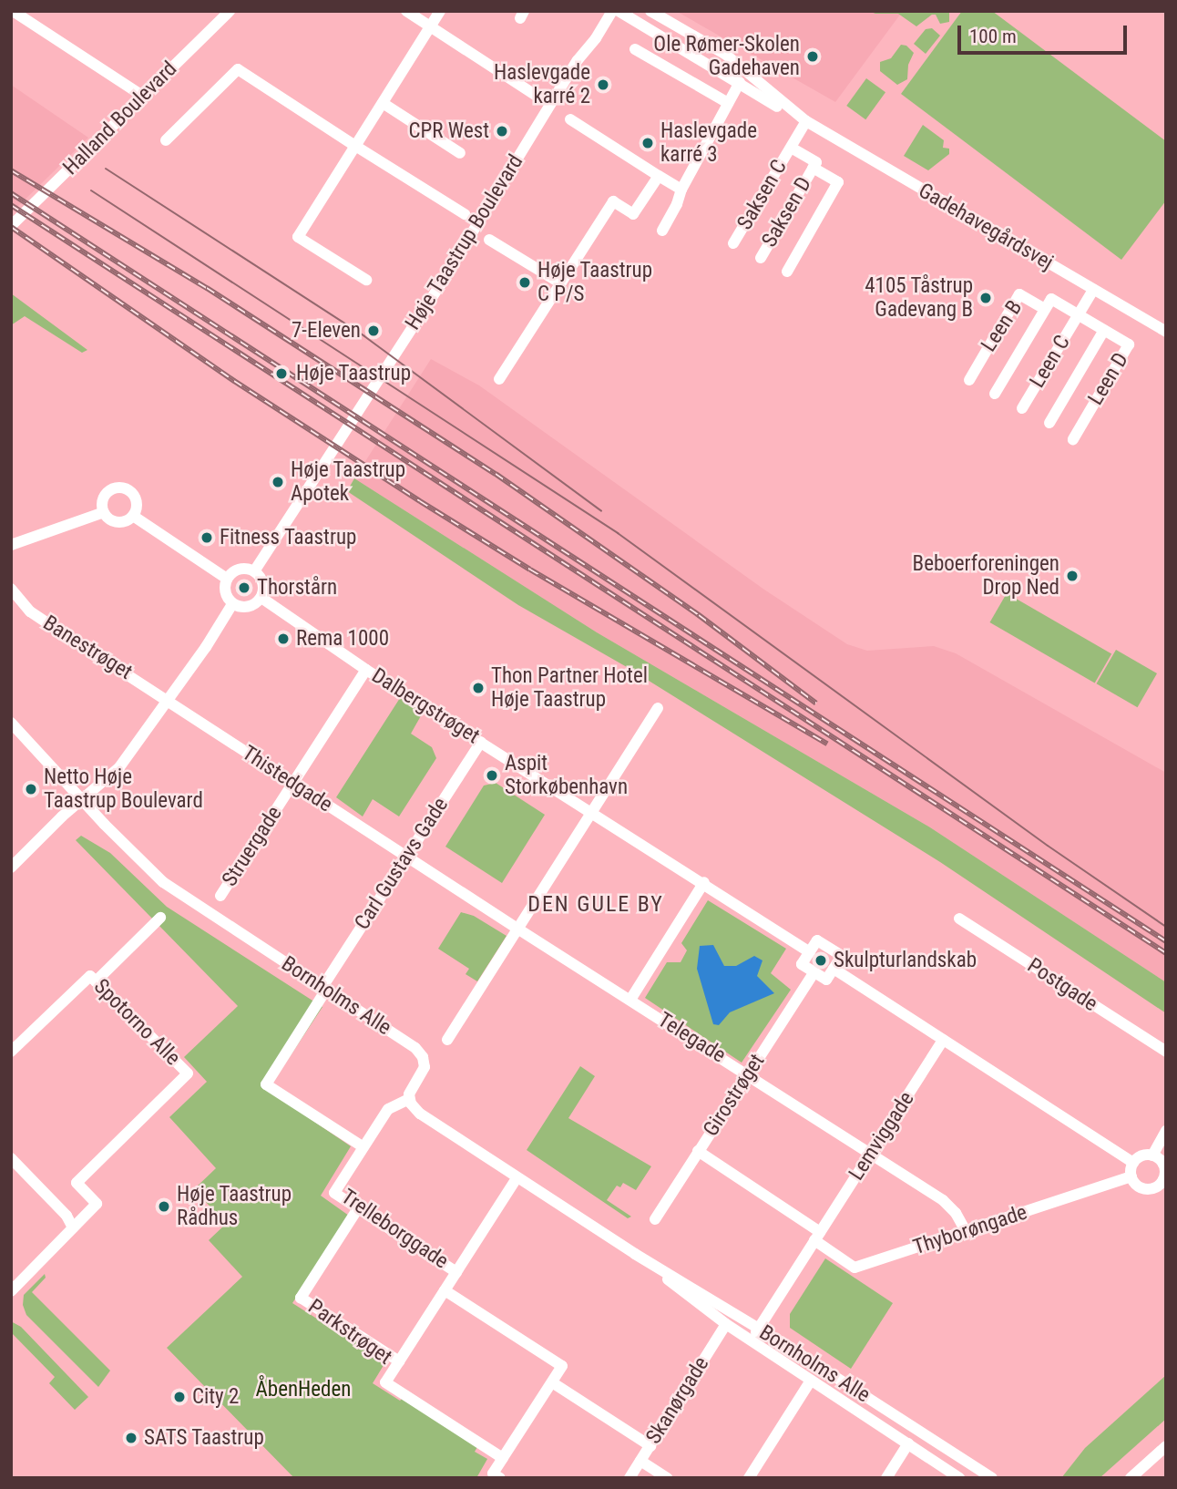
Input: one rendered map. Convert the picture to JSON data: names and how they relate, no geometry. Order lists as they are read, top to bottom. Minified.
{"streets":{"street":["Halland Boulevard","Saksen C","Saksen D","Gadehavegårdsvej","Høje Taastrup Boulevard","Leen B","Leen C","Leen D","Banestrøget","Dalbergstrøget","Thistedgade","Struergade","Carl Gustavs Gade","Postgade","Bornholms Alle","Spotorno Alle","Telegade","Girostrøget","Lemviggade","Trelleborggade","Thyborøngade","Parkstrøget","Skanørgade"]},"crossings":[["Saksen C","Saksen D"],["Saksen C","Gadehavegårdsvej"],["Gadehavegårdsvej","Leen C"],["Høje Taastrup Boulevard","Dalbergstrøget"],["Leen B","Leen C"],["Leen B","Leen D"],["Leen C","Leen D"],["Banestrøget","Thistedgade"],["Dalbergstrøget","Struergade"],["Dalbergstrøget","Carl Gustavs Gade"],["Thistedgade","Struergade"],["Thistedgade","Carl Gustavs Gade"],["Thistedgade","Telegade"],["Carl Gustavs Gade","Bornholms Alle"],["Carl Gustavs Gade","Telegade"],["Bornholms Alle","Lemviggade"],["Bornholms Alle","Trelleborggade"],["Bornholms Alle","Skanørgade"],["Telegade","Girostrøget"],["Telegade","Lemviggade"],["Telegade","Thyborøngade"],["Lemviggade","Thyborøngade"],["Trelleborggade","Parkstrøget"]],"districts":["DEN GULE BY"],"parks":["ÅbenHeden"],"places":["Ole Rømer-Skolen Gadehaven","Haslevgade karré 2","CPR West","Haslevgade karré 3","Høje Taastrup C P/S","4105 Tåstrup Gadevang B","7-Eleven","Høje Taastrup","Høje Taastrup Apotek","Fitness Taastrup","Beboerforeningen Drop Ned","Thorstårn","Rema 1000","Thon Partner Hotel Høje Taastrup","Aspit Storkøbenhavn","Netto Høje Taastrup Boulevard","Skulpturlandskab","Høje Taastrup Rådhus","City 2","SATS Taastrup"],"scale_bar":"100 m"}
